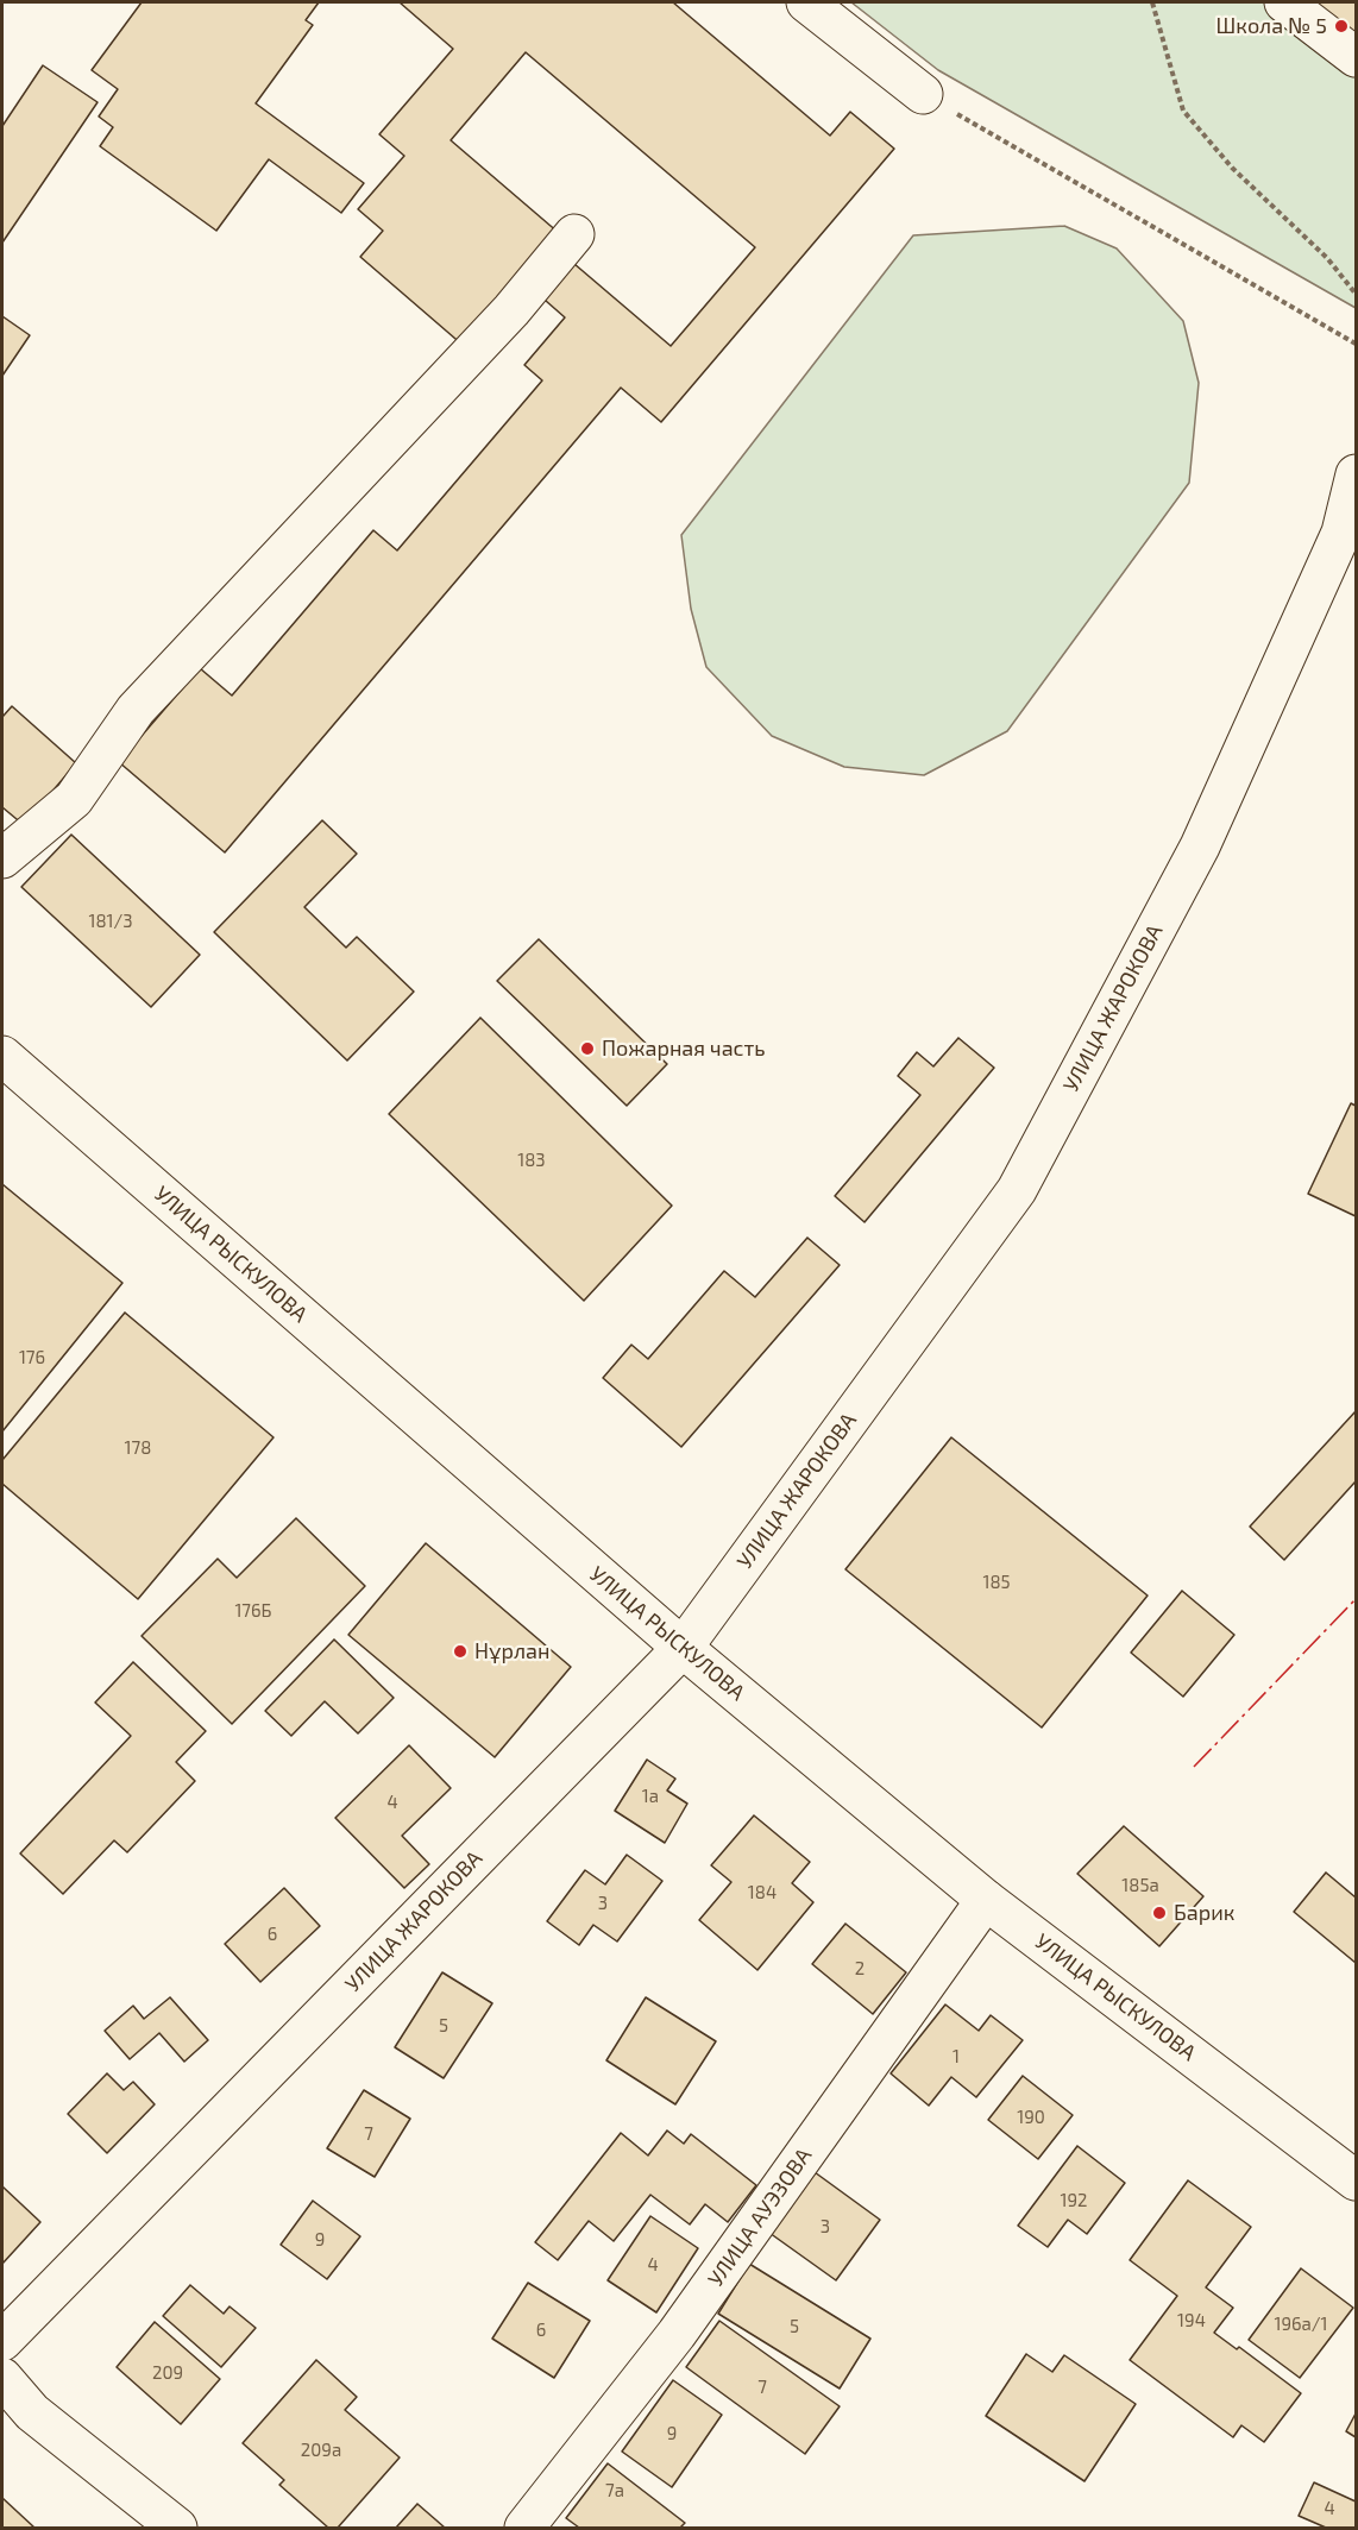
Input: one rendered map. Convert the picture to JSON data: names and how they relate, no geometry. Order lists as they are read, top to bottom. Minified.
{"streets":{"street":["УЛИЦА ЖАРОКОВА","УЛИЦА РЫСКУЛОВА","УЛИЦА АУЭЗОВА"]},"crossings":[["УЛИЦА ЖАРОКОВА","УЛИЦА РЫСКУЛОВА"],["УЛИЦА РЫСКУЛОВА","УЛИЦА АУЭЗОВА"]],"places":["Школа № 5","Пожарная часть","Нұрлан","Барик"],"house_numbers":["181/3","183","176","178","185","176Б","1а","4","185а","184","3","6","2","5","1","190","7","192","3","9","4","194","196а/1","5","6","209","7","9","209а","7а","4"]}
